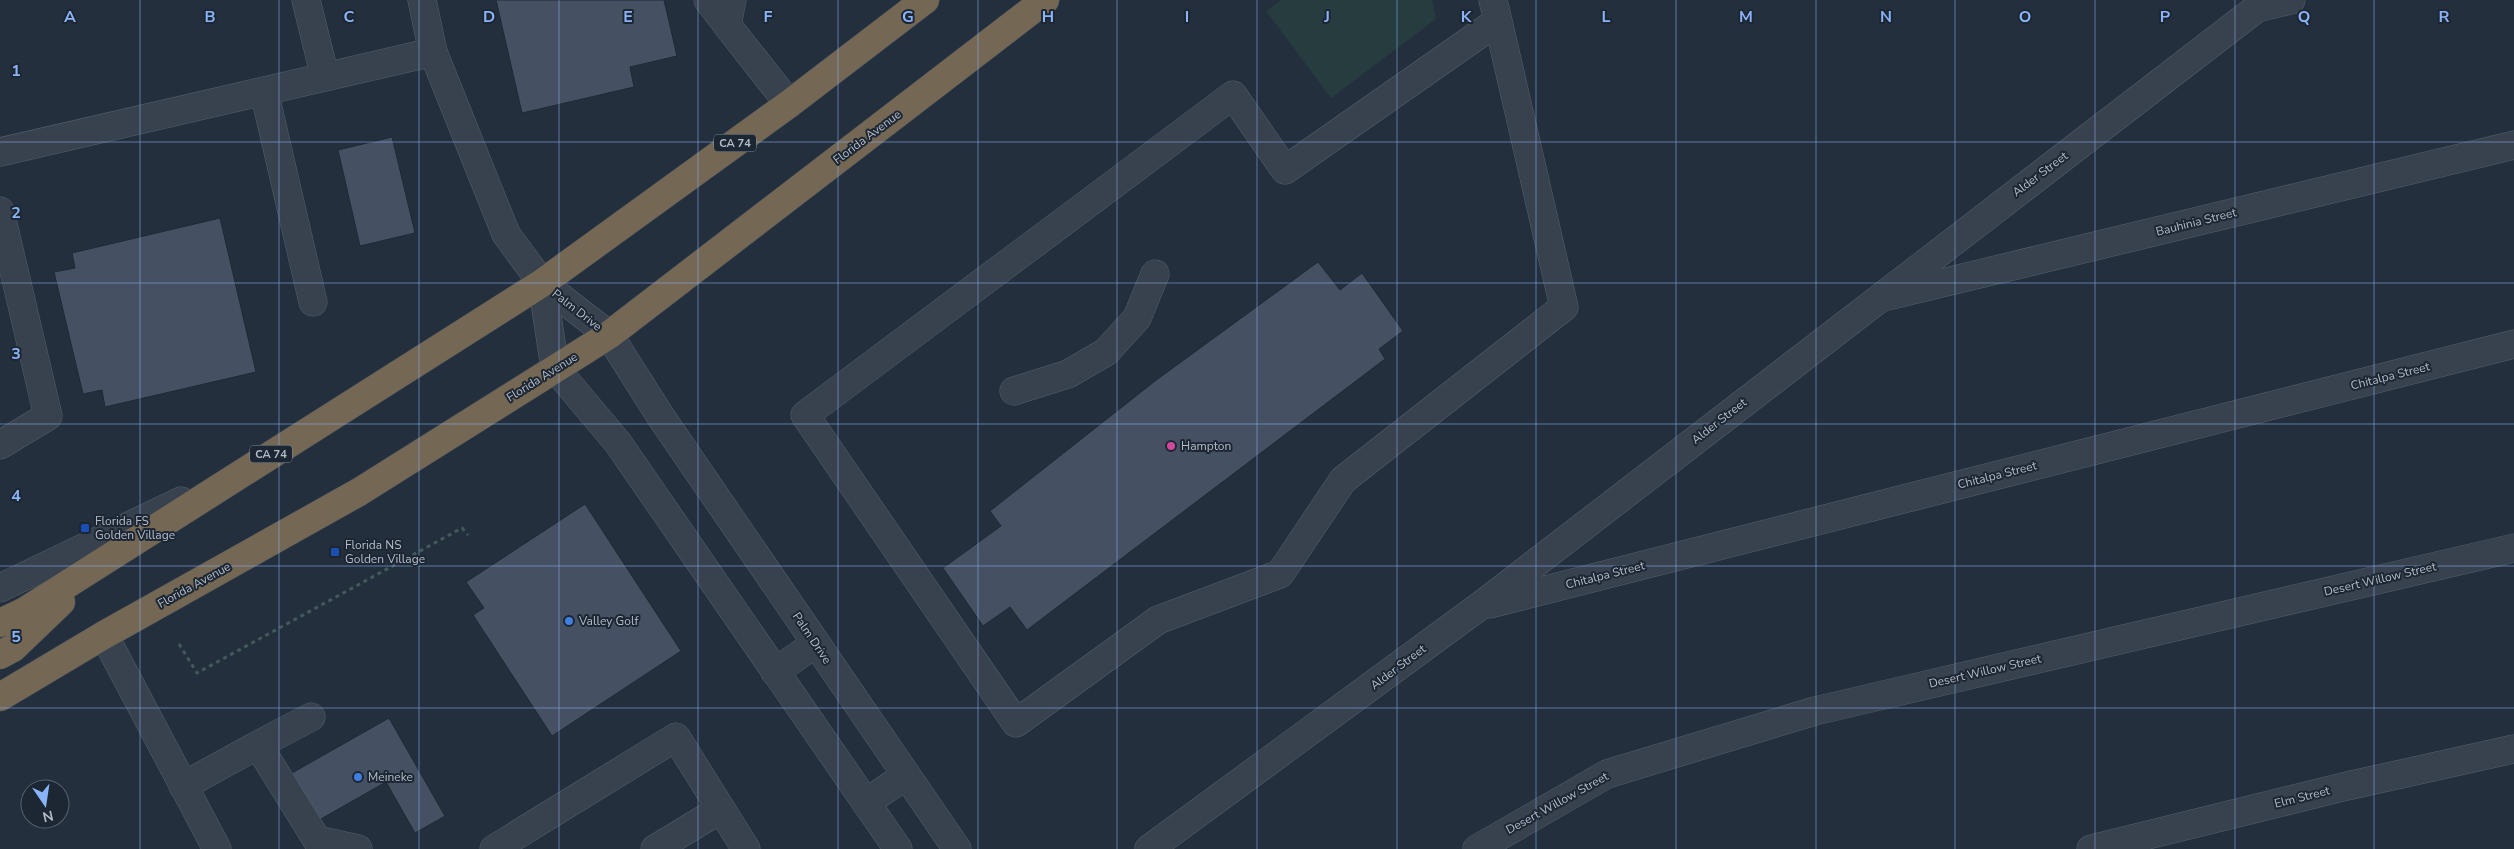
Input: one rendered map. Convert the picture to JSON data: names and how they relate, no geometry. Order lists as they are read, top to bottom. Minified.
{"streets":{"highway":["Florida Avenue","CA 74"],"street":["Alder Street","Bauhinia Street","Palm Drive","Chitalpa Street","Desert Willow Street","Elm Street"]},"crossings":[["Florida Avenue","Palm Drive"],["CA 74","Palm Drive"],["Alder Street","Bauhinia Street"],["Alder Street","Chitalpa Street"]],"places":{"other":["Hampton","Valley Golf","Meineke"],"transit":["Florida FS Golden Village","Florida NS Golden Village"]},"north":"bottom","grid":{"columns":["A","B","C","D","E","F","G","H","I","J","K","L","M","N","O","P","Q","R"],"rows":["1","2","3","4","5"]}}
